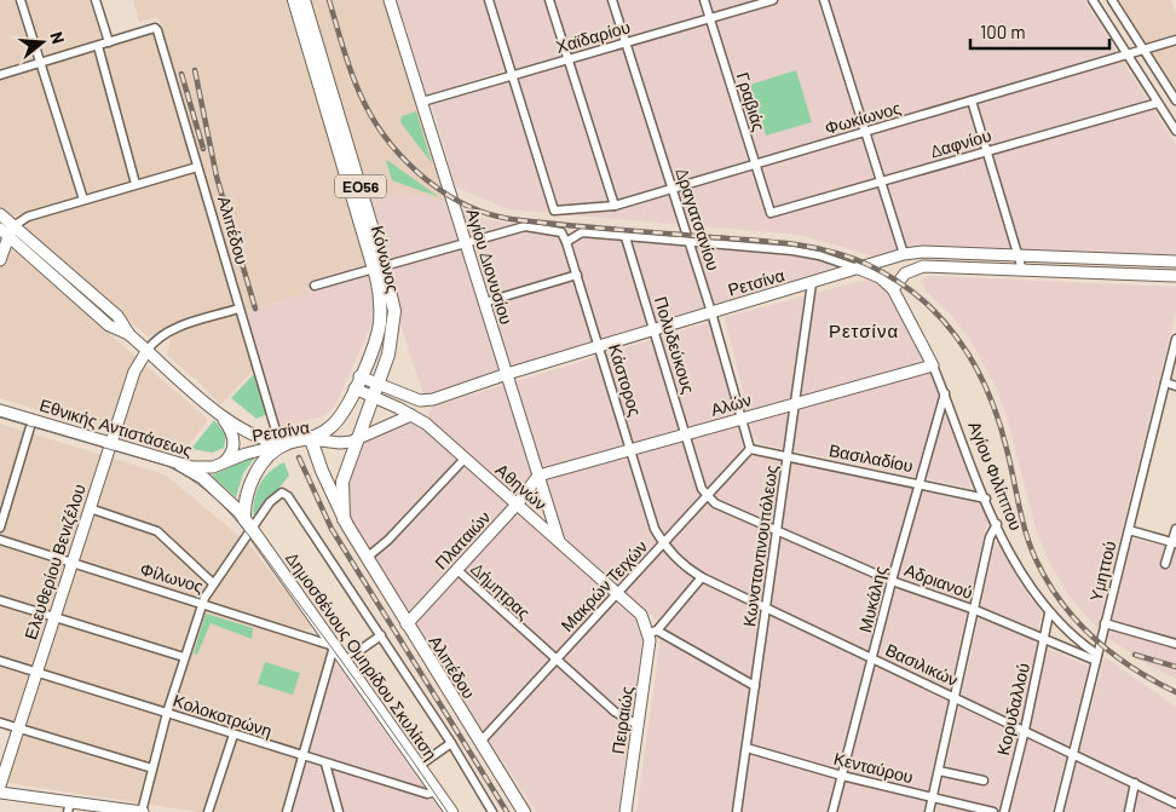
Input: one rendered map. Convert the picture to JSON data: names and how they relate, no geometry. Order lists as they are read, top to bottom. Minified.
{"streets":{"main road":["ΕΟ56","Αλιπέδου","Κόνωνος","Αγίου Διονυσίου","Ρετσίνα","Αλών","Εθνικής Αντιστάσεως","Αγίου Φιλίππου","Αθηνών","Πλαταιών","Ελευθερίου Βενιζέλου","Δημοσθένους Ομηρίδου Σκυλίτση","Πειραιώς"],"street":["Χαϊδαρίου","Γραβιάς","Φωκίωνος","Δαφνίου","Δραγατσανίου","Πολυδεύκους","Κάστορος","Βασιλαδίου","Κωνσταντινουπόλεως","Υμηττού","Φίλωνος","Αδριανού","Μακρών Τειχών","Δήμητρας","Μυκάλης","Βασιλικών","Κορυδαλλού","Κολοκοτρώνη","Κενταύρου"]},"crossings":[["Χαϊδαρίου","Γραβιάς"],["Χαϊδαρίου","Φωκίωνος"],["Χαϊδαρίου","Δραγατσανίου"],["Χαϊδαρίου","Αγίου Διονυσίου"],["Γραβιάς","Φωκίωνος"],["Γραβιάς","Δαφνίου"],["Φωκίωνος","Δραγατσανίου"],["Δραγατσανίου","Ρετσίνα"],["Δραγατσανίου","Αλών"],["Δραγατσανίου","Βασιλαδίου"],["Δραγατσανίου","Μακρών Τειχών"],["Αλιπέδου","Κόνωνος"],["Αλιπέδου","Ρετσίνα"],["Αλιπέδου","Πλαταιών"],["Αλιπέδου","Μακρών Τειχών"],["Κόνωνος","Ρετσίνα"],["Κόνωνος","Αθηνών"],["Αγίου Διονυσίου","Ρετσίνα"],["Αγίου Διονυσίου","Αλών"],["Αγίου Διονυσίου","Αθηνών"],["Αγίου Διονυσίου","Πλαταιών"],["Ρετσίνα","Πολυδεύκους"],["Ρετσίνα","Κάστορος"],["Ρετσίνα","Εθνικής Αντιστάσεως"],["Ρετσίνα","Αθηνών"],["Ρετσίνα","Κωνσταντινουπόλεως"],["Πολυδεύκους","Αλών"],["Πολυδεύκους","Αδριανού"],["Πολυδεύκους","Μακρών Τειχών"],["Κάστορος","Αλών"],["Κάστορος","Μακρών Τειχών"],["Κάστορος","Βασιλικών"],["Αλών","Αγίου Φιλίππου"],["Αλών","Πλαταιών"],["Αλών","Κωνσταντινουπόλεως"],["Εθνικής Αντιστάσεως","Ελευθερίου Βενιζέλου"],["Εθνικής Αντιστάσεως","Δημοσθένους Ομηρίδου Σκυλίτση"],["Βασιλαδίου","Αγίου Φιλίππου"],["Βασιλαδίου","Κωνσταντινουπόλεως"],["Βασιλαδίου","Μακρών Τειχών"],["Βασιλαδίου","Μυκάλης"],["Αγίου Φιλίππου","Υμηττού"],["Αγίου Φιλίππου","Αδριανού"],["Αγίου Φιλίππου","Μυκάλης"],["Αγίου Φιλίππου","Κορυδαλλού"],["Αθηνών","Πλαταιών"],["Αθηνών","Μακρών Τειχών"],["Αθηνών","Πειραιώς"],["Πλαταιών","Δήμητρας"],["Κωνσταντινουπόλεως","Αδριανού"],["Κωνσταντινουπόλεως","Βασιλικών"],["Κωνσταντινουπόλεως","Κενταύρου"],["Ελευθερίου Βενιζέλου","Φίλωνος"],["Ελευθερίου Βενιζέλου","Κολοκοτρώνη"],["Υμηττού","Αδριανού"],["Υμηττού","Βασιλικών"],["Φίλωνος","Δημοσθένους Ομηρίδου Σκυλίτση"],["Αδριανού","Μακρών Τειχών"],["Αδριανού","Μυκάλης"],["Αδριανού","Κορυδαλλού"],["Μακρών Τειχών","Δήμητρας"],["Μακρών Τειχών","Βασιλικών"],["Δήμητρας","Πειραιώς"],["Μυκάλης","Βασιλικών"],["Μυκάλης","Κενταύρου"],["Δημοσθένους Ομηρίδου Σκυλίτση","Κολοκοτρώνη"],["Βασιλικών","Κορυδαλλού"]],"districts":["Ρετσίνα"],"scale_bar":"100 m","north":"right"}
